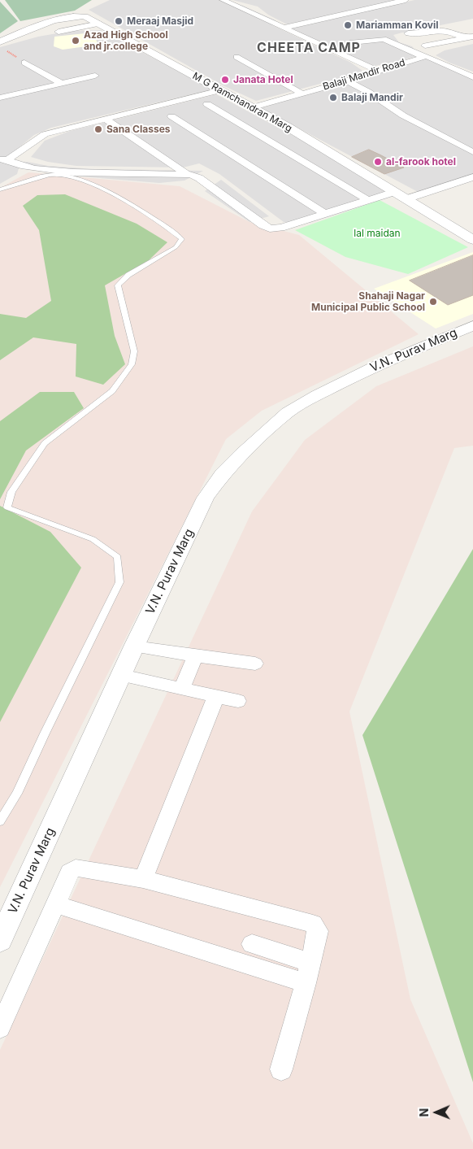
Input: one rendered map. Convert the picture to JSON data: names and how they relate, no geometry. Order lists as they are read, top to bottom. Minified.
{"streets":{"street":["Balaji Mandir Road","M G Ramchandran Marg","V.N. Purav Marg"]},"crossings":[["Balaji Mandir Road","M G Ramchandran Marg"]],"districts":["CHEETA CAMP"],"parks":["lal maidan"],"places":["Meraaj Masjid","Mariamman Kovil","Azad High School and jr.college","Janata Hotel","Balaji Mandir","Sana Classes","al-farook hotel","Shahaji Nagar Municipal Public School"],"north":"left"}
